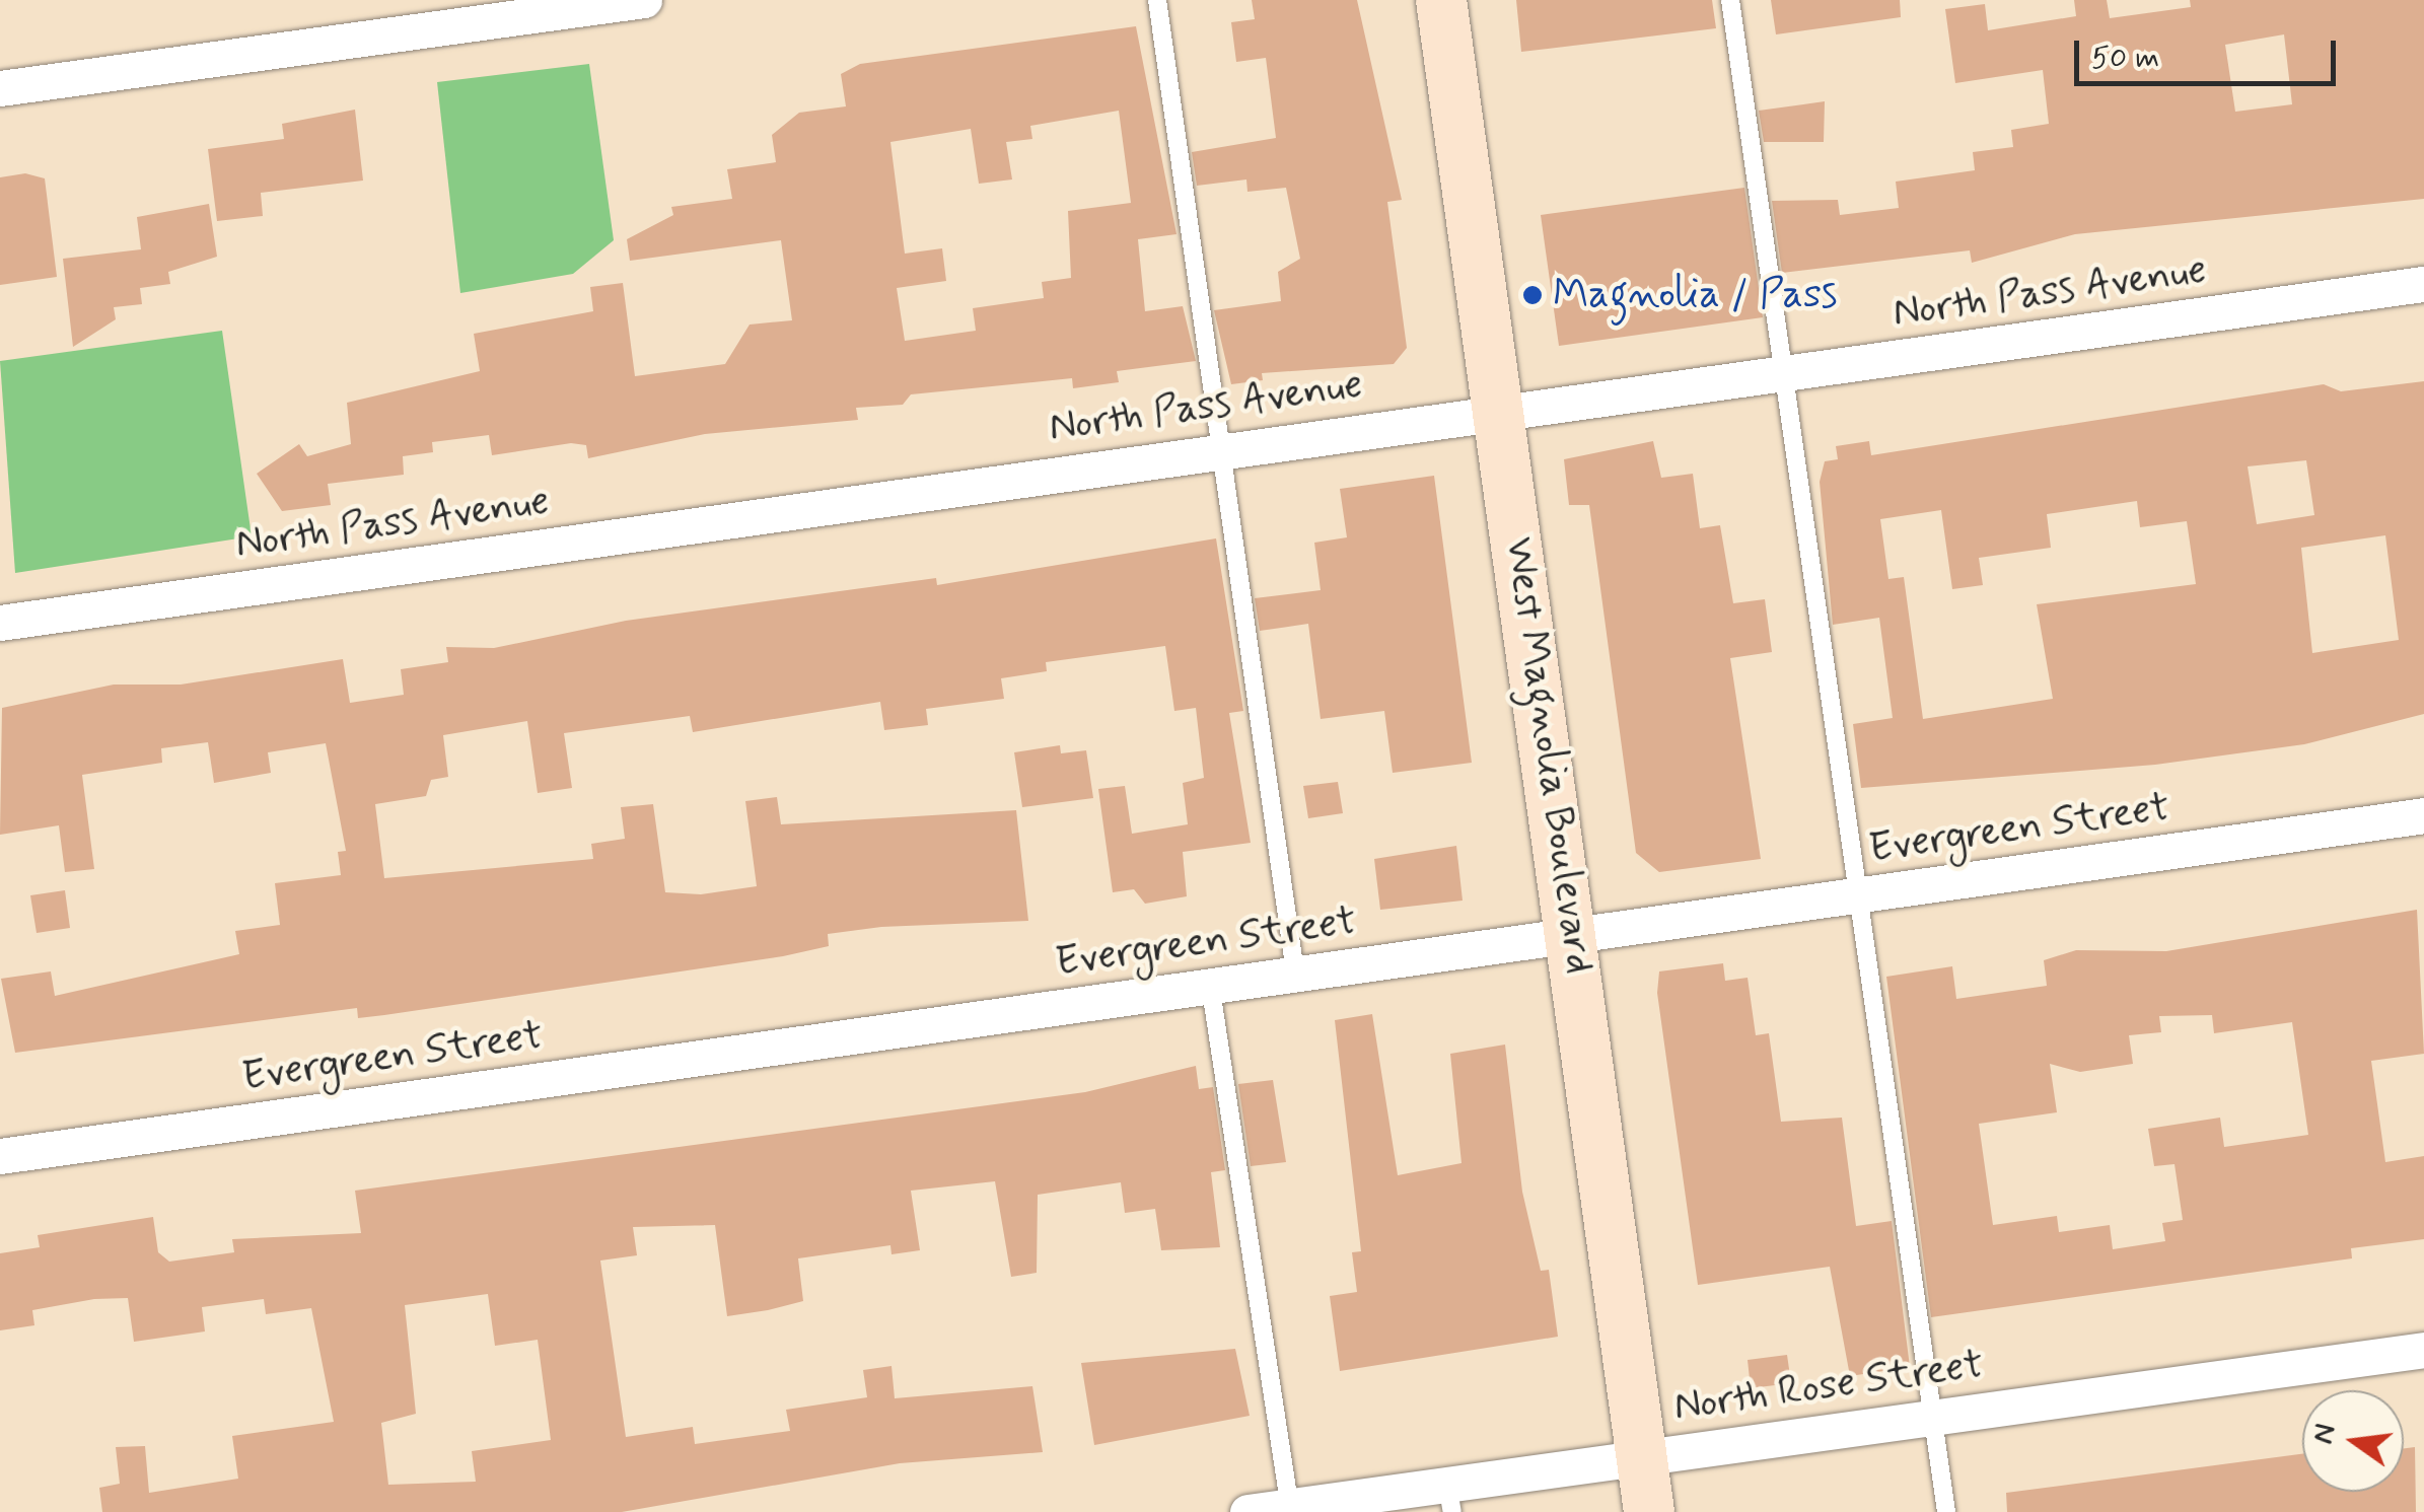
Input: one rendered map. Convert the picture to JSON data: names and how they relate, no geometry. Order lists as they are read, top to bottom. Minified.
{"streets":{"main road":["West Magnolia Boulevard"],"street":["North Pass Avenue","Evergreen Street","North Rose Street"]},"crossings":[["North Pass Avenue","West Magnolia Boulevard"],["West Magnolia Boulevard","Evergreen Street"],["West Magnolia Boulevard","North Rose Street"]],"places":["Magnolia / Pass"],"scale_bar":"50 m","north":"left"}
